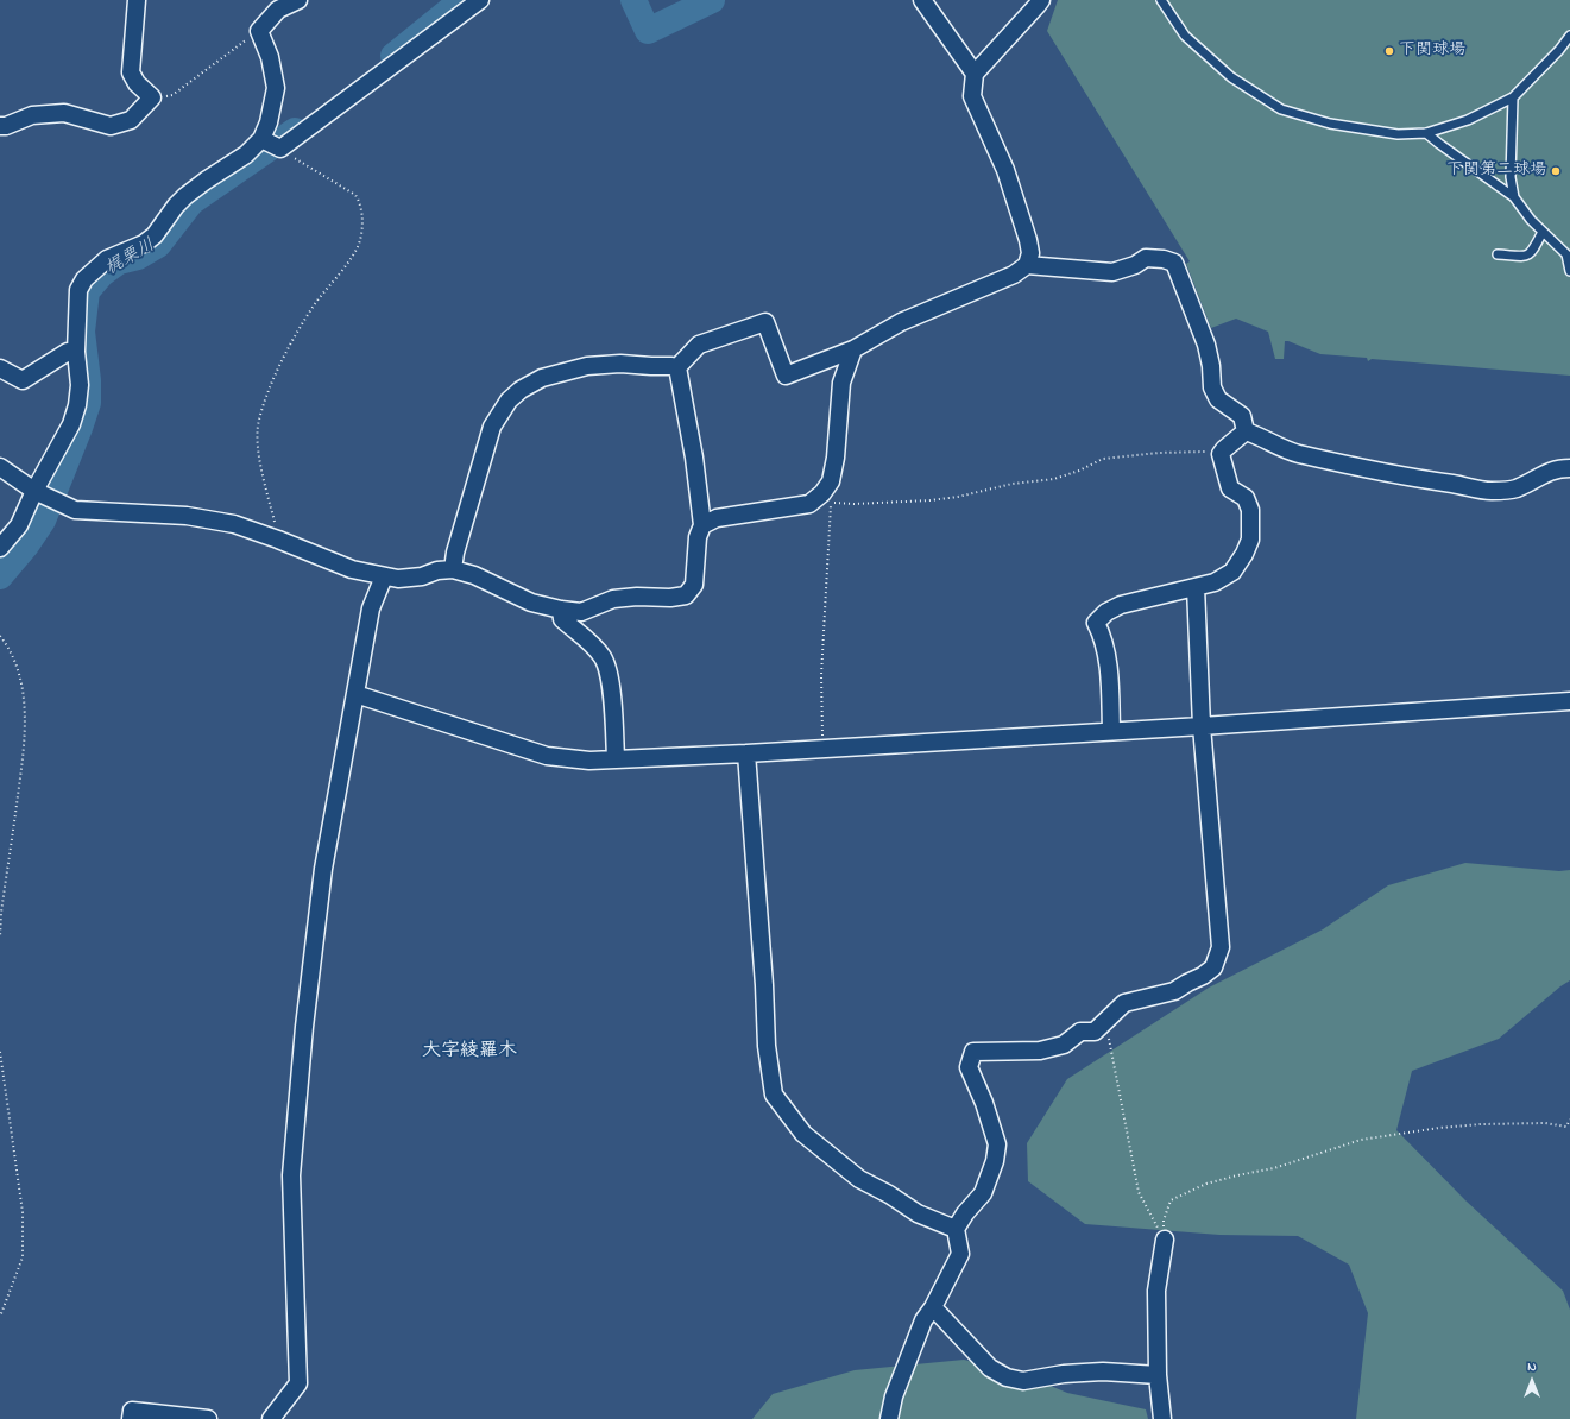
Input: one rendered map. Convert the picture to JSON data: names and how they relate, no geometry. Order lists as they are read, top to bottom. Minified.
{"districts":["大字綾羅木"],"water":["梶栗川"],"places":["下関球場","下関第二球場"],"north":"top"}
